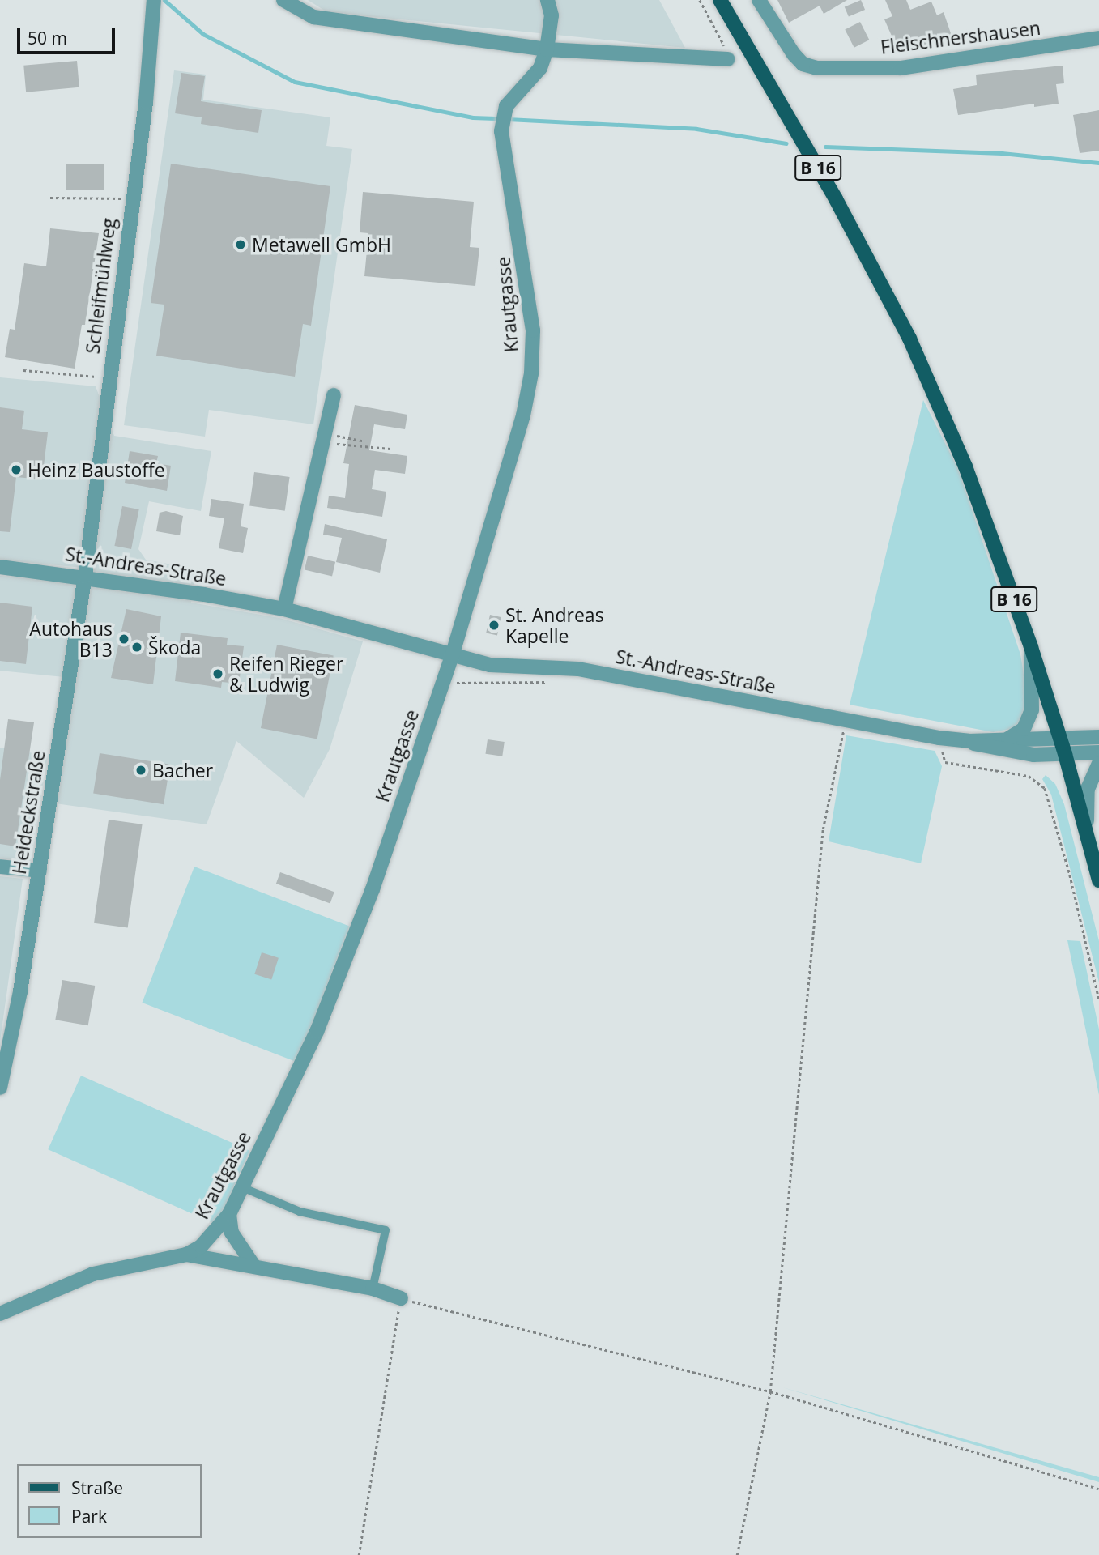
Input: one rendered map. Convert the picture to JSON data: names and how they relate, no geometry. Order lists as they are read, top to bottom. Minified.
{"streets":{"main road":["B 16"],"street":["Fleischnershausen","Schleifmühlweg","Krautgasse","St.-Andreas-Straße","Heideckstraße"]},"crossings":[["Schleifmühlweg","St.-Andreas-Straße"],["Schleifmühlweg","Heideckstraße"],["Krautgasse","St.-Andreas-Straße"],["St.-Andreas-Straße","Heideckstraße"]],"places":["Metawell GmbH","Heinz Baustoffe","St. Andreas Kapelle","Autohaus B13","Škoda","Reifen Rieger & Ludwig","Bacher"],"legend":["Straße","Park"],"scale_bar":"50 m"}
